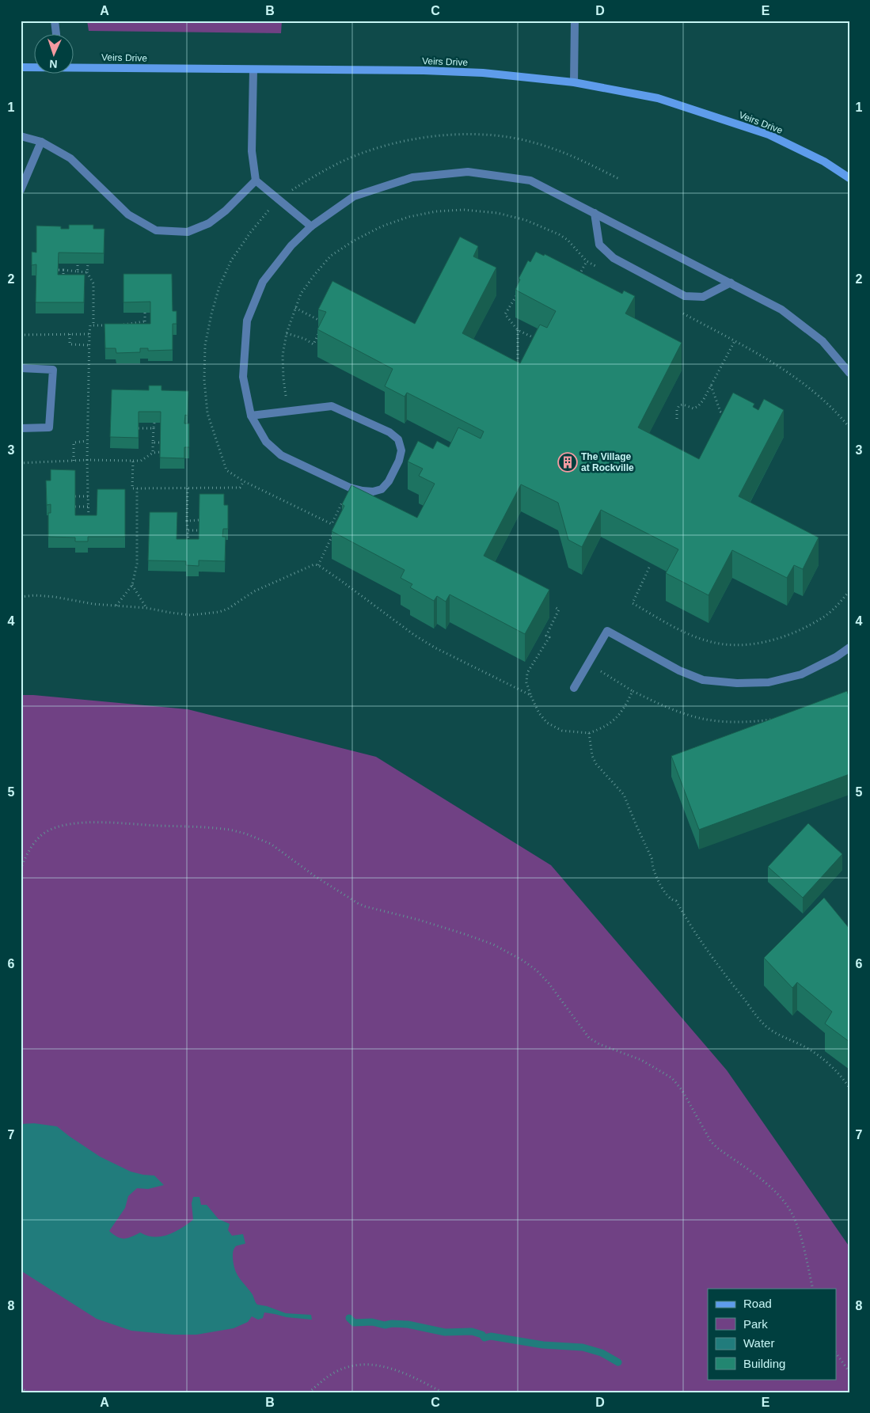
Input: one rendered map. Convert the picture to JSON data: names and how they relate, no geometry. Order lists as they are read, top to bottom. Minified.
{"streets":{"street":["Veirs Drive"]},"places":{"building":["The Village at Rockville"]},"legend":["Road","Park","Water","Building"],"north":"bottom","grid":{"columns":["A","B","C","D","E"],"rows":["1","2","3","4","5","6","7","8"]}}
